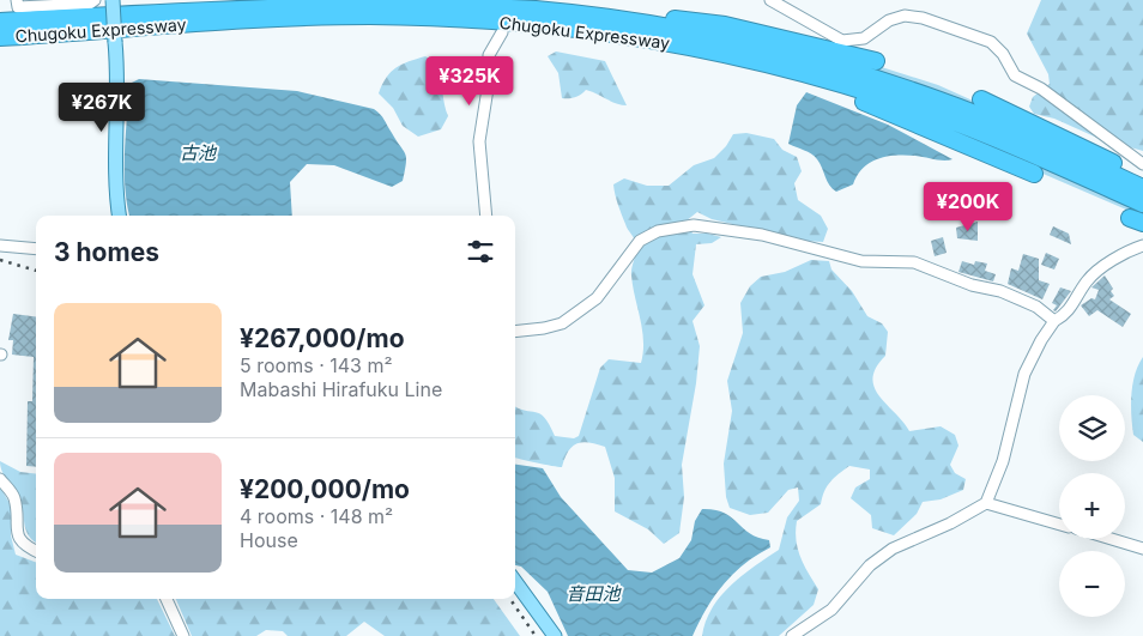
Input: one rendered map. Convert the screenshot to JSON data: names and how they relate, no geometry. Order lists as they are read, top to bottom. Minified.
{"streets":{"highway":["Chugoku Expressway"]},"water":["古池","音田池"],"page":{"price":["¥325K","¥267K","¥200K"],"heading":"3 homes","list":[{"name":"¥267,000/mo","note":"5 rooms · 143 m² · Mabashi Hirafuku Line"},{"name":"¥200,000/mo","note":"4 rooms · 148 m² · House"}],"map_buttons":["+","−"]}}
